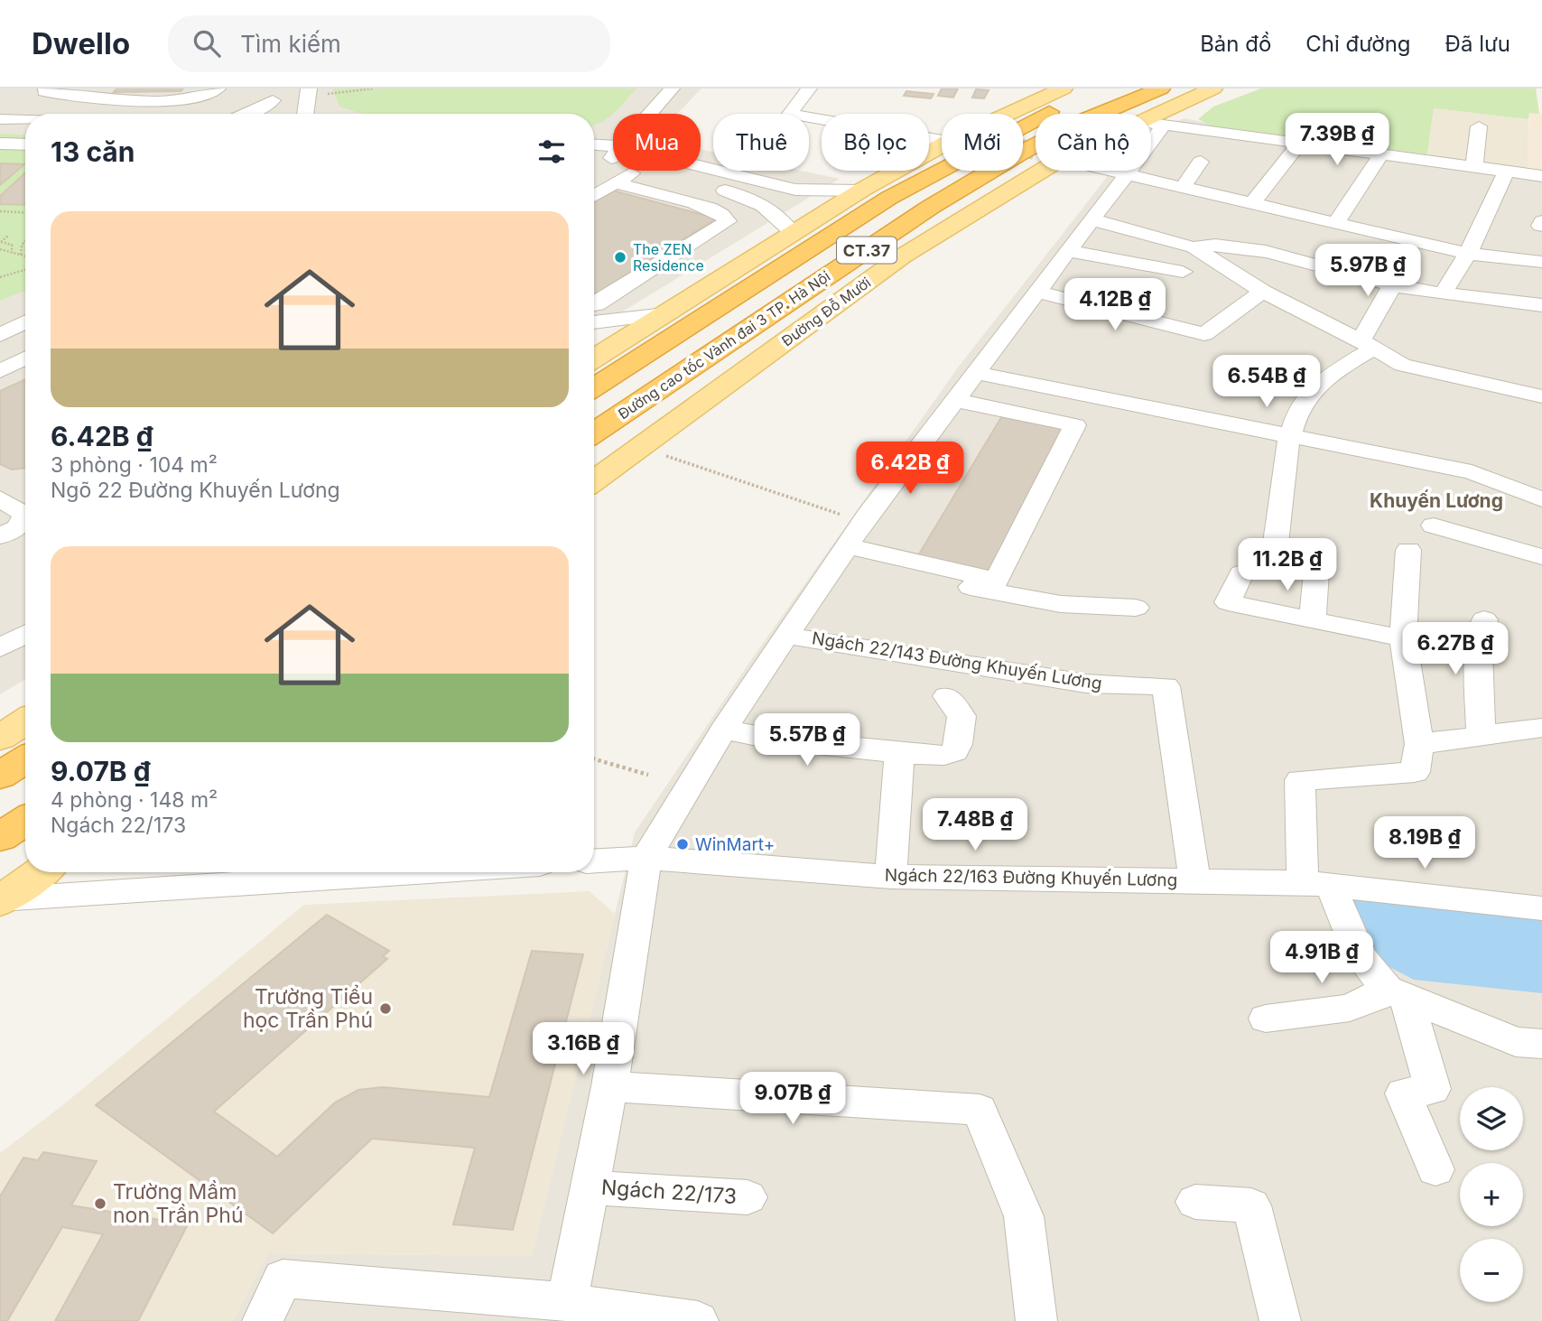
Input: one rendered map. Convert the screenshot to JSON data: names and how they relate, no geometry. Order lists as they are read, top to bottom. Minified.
{"streets":{"highway":["CT.37","Đường cao tốc Vành đai 3 TP. Hà Nội"],"main road":["Đường Đỗ Mười"],"street":["Ngách 22/143 Đường Khuyến Lương","Ngách 22/163 Đường Khuyến Lương","Ngách 22/173"]},"crossings":[["Ngách 22/143 Đường Khuyến Lương","Ngách 22/163 Đường Khuyến Lương"]],"districts":["Khuyến Lương"],"places":["The ZEN Residence","WinMart+","Trường Tiểu học Trần Phú","Trường Mầm non Trần Phú"],"page":{"header":"Dwello","search":"Tìm kiếm","nav":["Bản đồ","Chỉ đường","Đã lưu"],"price":["7.39B ₫","5.97B ₫","4.12B ₫","6.54B ₫","6.42B ₫","11.2B ₫","6.27B ₫","5.57B ₫","7.48B ₫","8.19B ₫","4.91B ₫","3.16B ₫","9.07B ₫"],"chip":["Mua","Thuê","Bộ lọc","Mới","Căn hộ"],"heading":"13 căn","list":[{"name":"6.42B ₫","note":"3 phòng · 104 m² · Ngõ 22 Đường Khuyến Lương"},{"name":"9.07B ₫","note":"4 phòng · 148 m² · Ngách 22/173"}],"map_buttons":["+","−"]}}
